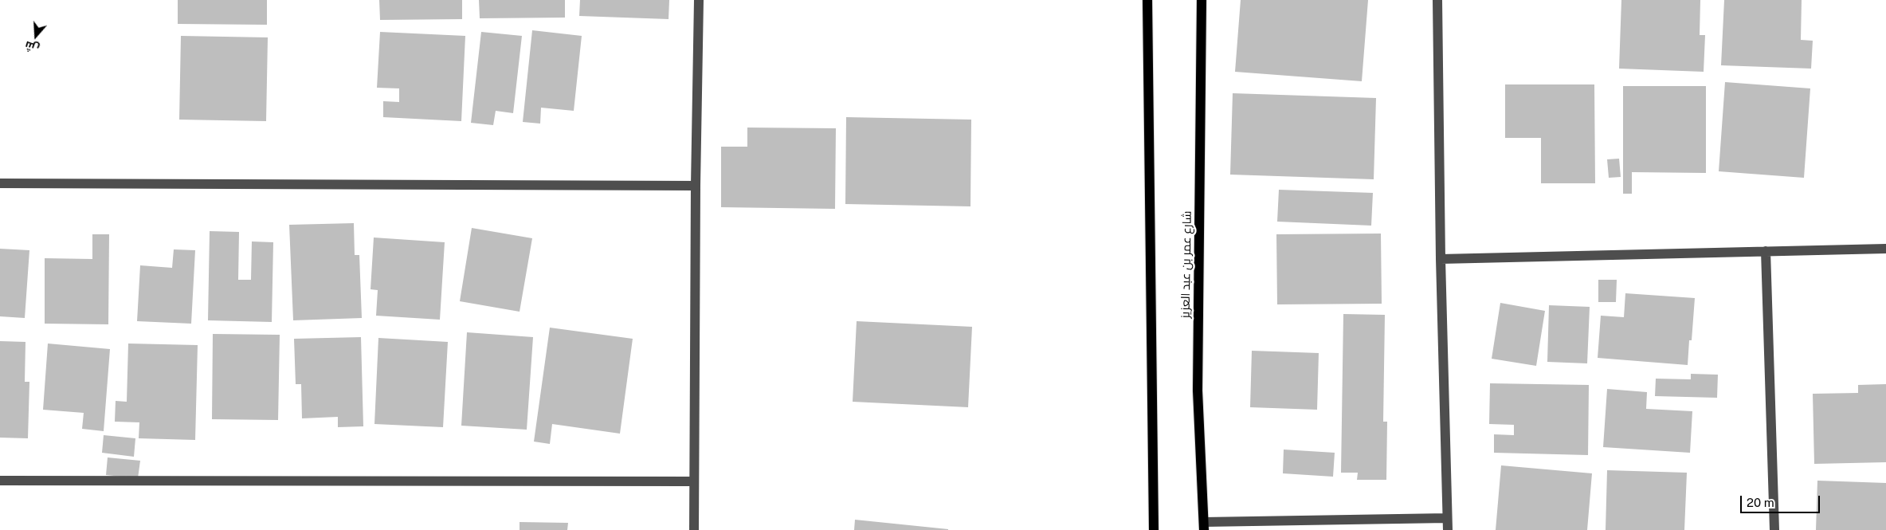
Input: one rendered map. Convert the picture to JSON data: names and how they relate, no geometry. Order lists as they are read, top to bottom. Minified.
{"streets":{"main road":["شارع عمر بن عبد العزيز"]},"scale_bar":"20 m","north":"bottom"}
